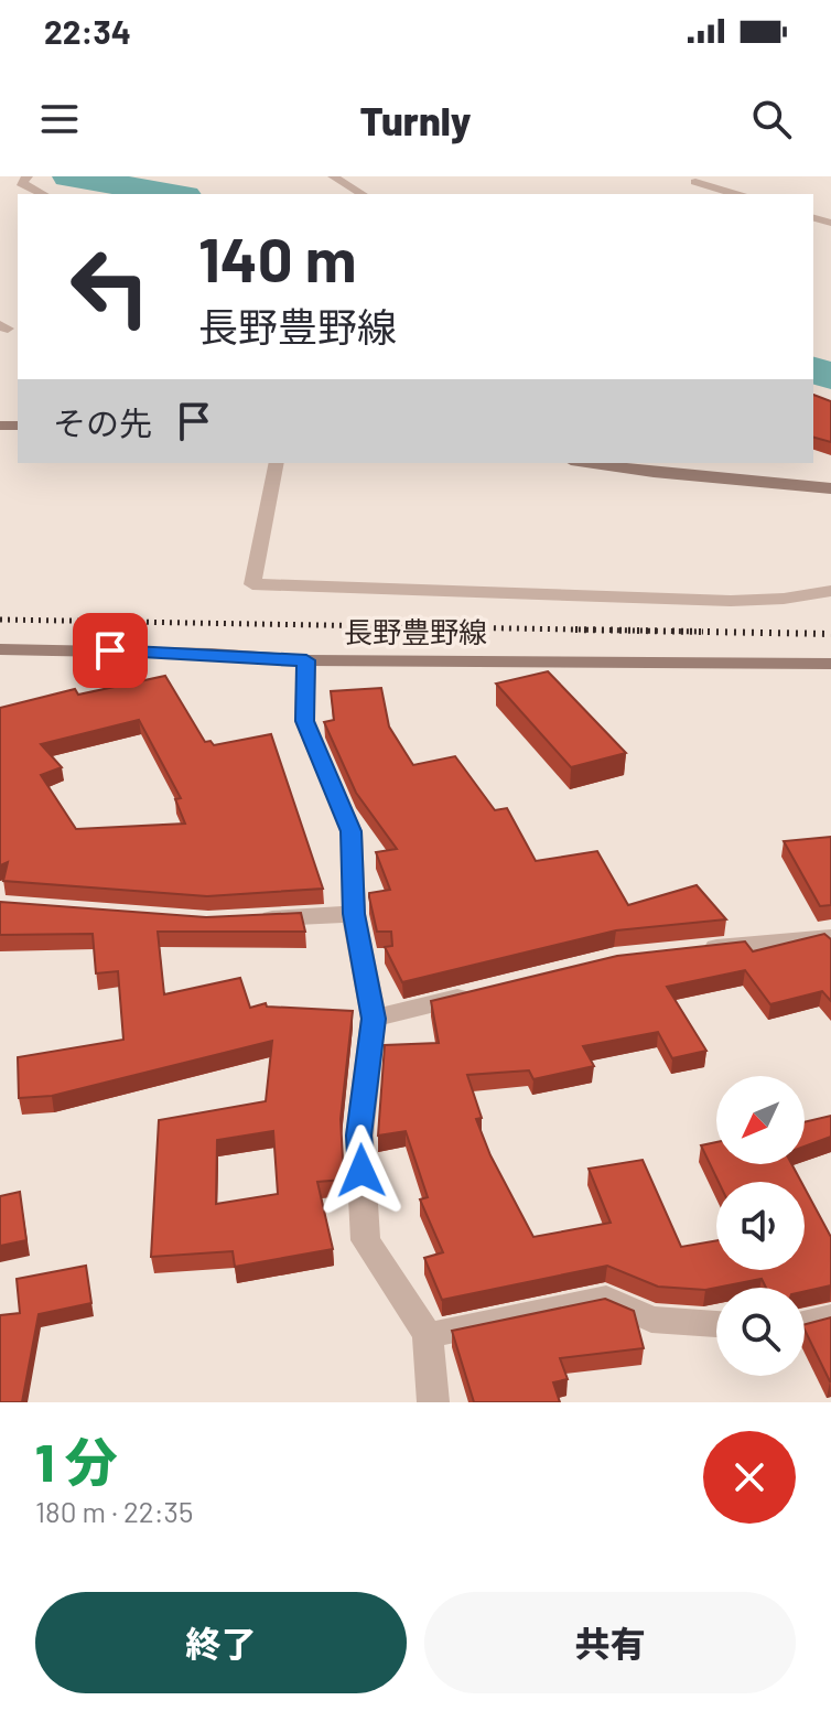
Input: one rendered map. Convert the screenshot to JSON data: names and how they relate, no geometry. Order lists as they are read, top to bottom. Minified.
{"streets":{"main road":["長野豊野線"]},"north":"bottom left","page":{"status":"22:34","header":"Turnly","turn":["140 m","長野豊野線"],"then":"その先","heading":["1 分","180 m · 22:35"],"buttons":["終了","共有"]}}
